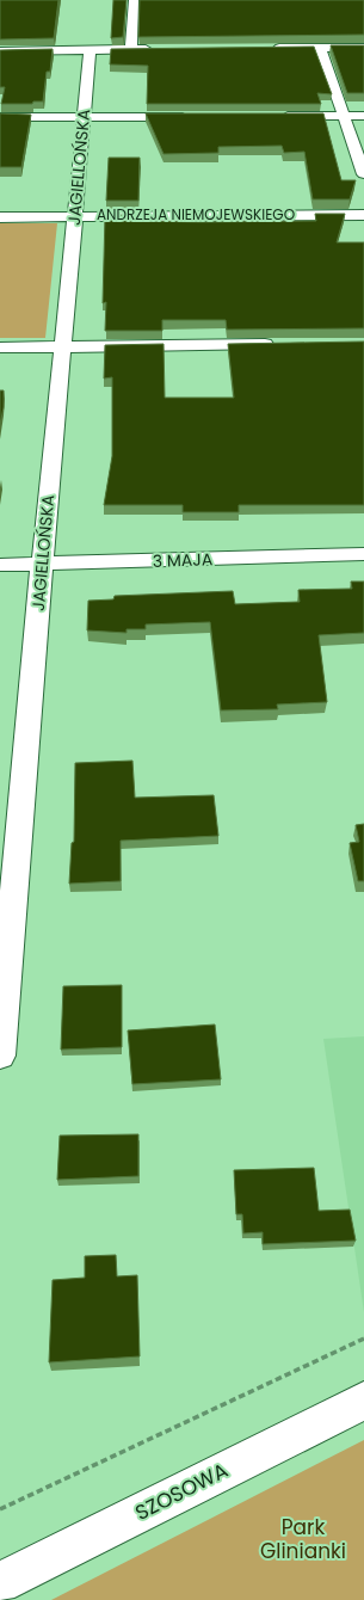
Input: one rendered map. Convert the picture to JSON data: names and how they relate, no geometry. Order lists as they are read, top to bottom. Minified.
{"streets":{"street":["JAGIELLOŃSKA","ANDRZEJA NIEMOJEWSKIEGO","3 MAJA","SZOSOWA"]},"crossings":[["JAGIELLOŃSKA","ANDRZEJA NIEMOJEWSKIEGO"],["JAGIELLOŃSKA","3 MAJA"]],"parks":["Park Glinianki"]}
